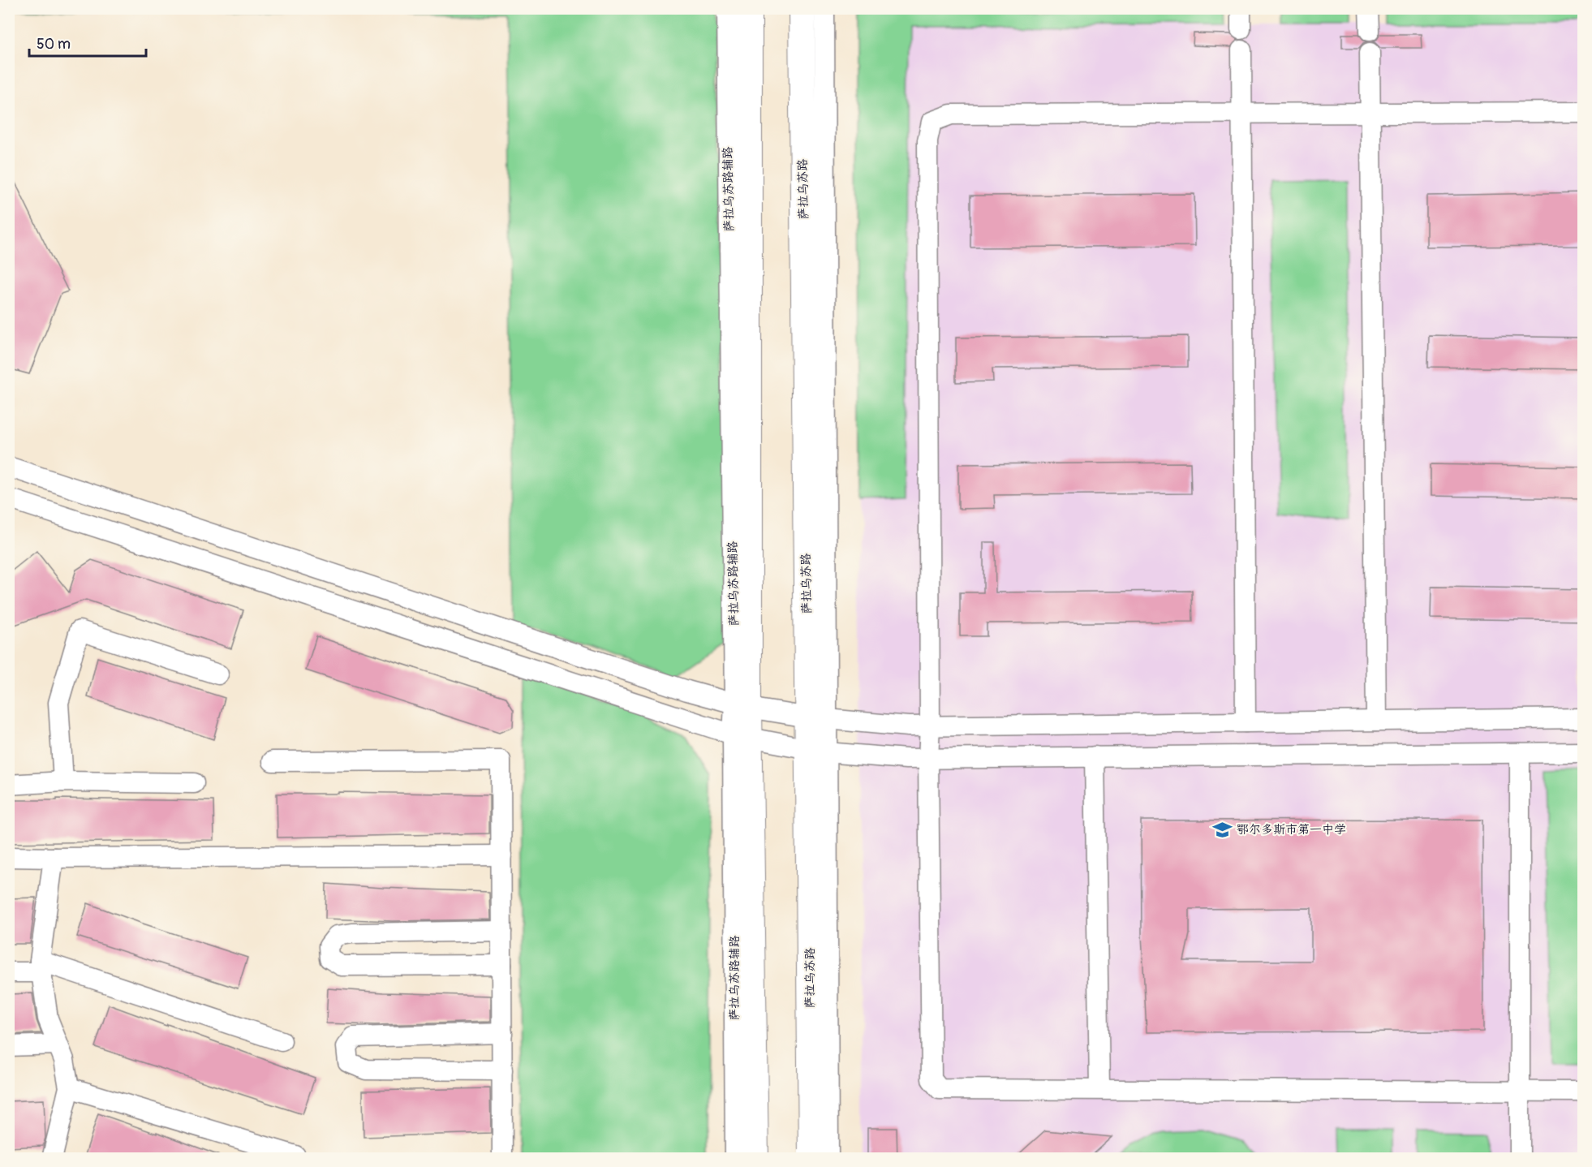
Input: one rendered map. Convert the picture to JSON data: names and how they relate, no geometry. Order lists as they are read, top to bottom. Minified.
{"streets":{"main road":["萨拉乌苏路"],"street":["萨拉乌苏路辅路"]},"places":{"school or university":["鄂尔多斯市第一中学"]},"scale_bar":"50 m"}
